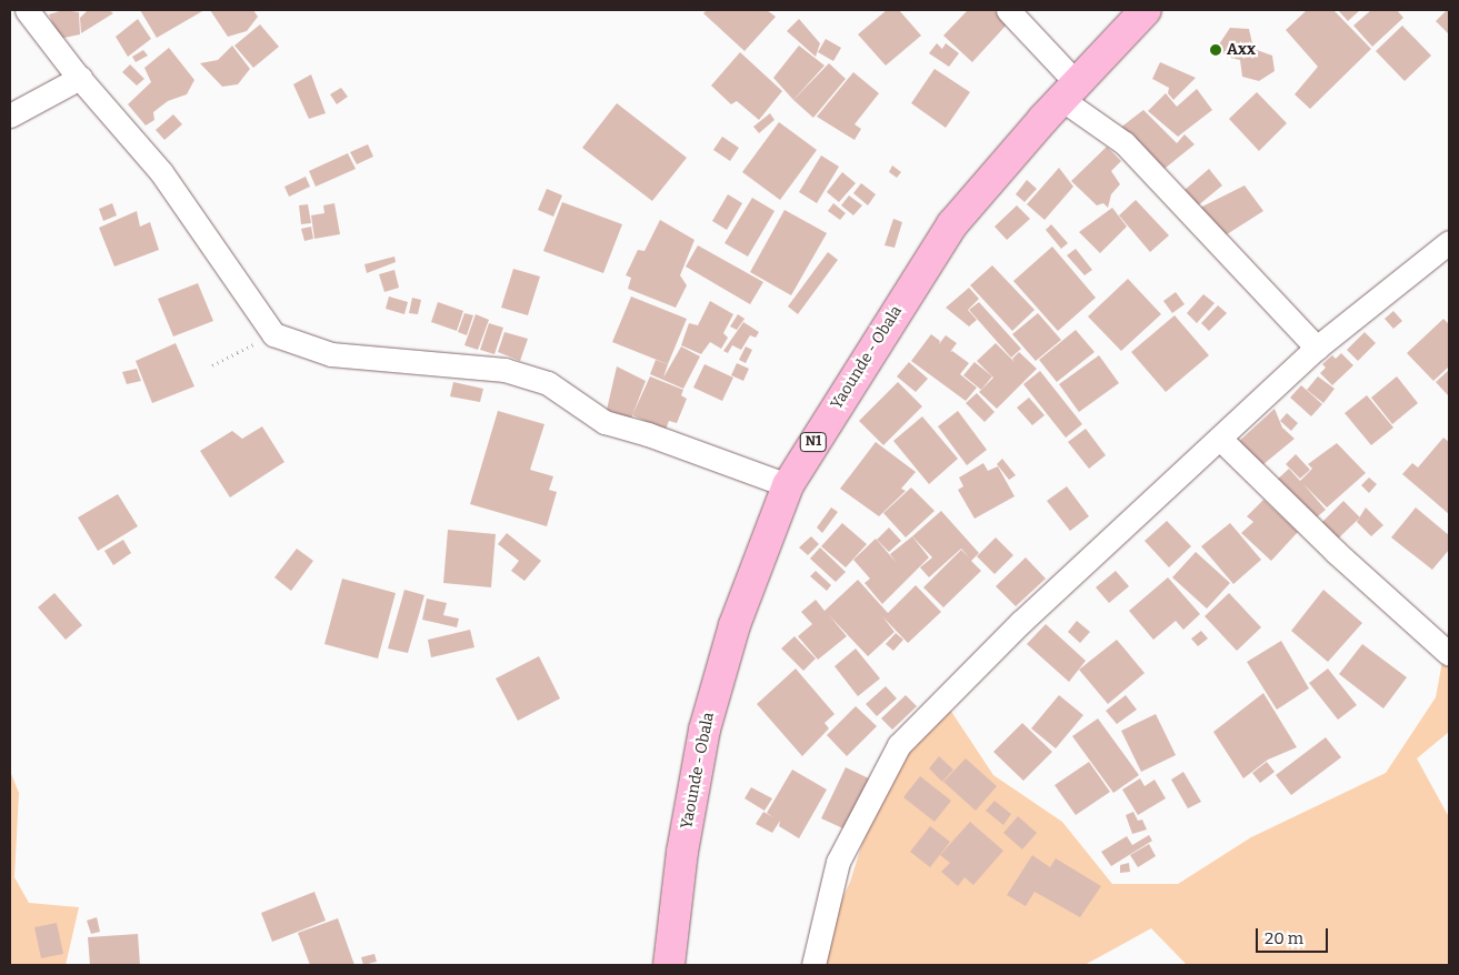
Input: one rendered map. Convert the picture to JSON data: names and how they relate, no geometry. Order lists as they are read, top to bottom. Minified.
{"streets":{"highway":["Yaounde - Obala","N1"]},"places":["Axx"],"scale_bar":"20 m"}
